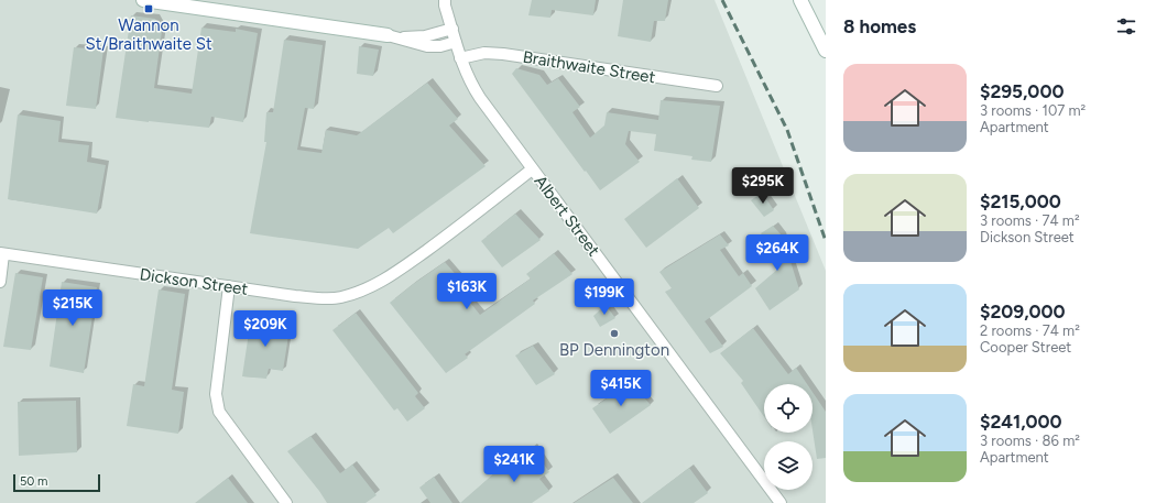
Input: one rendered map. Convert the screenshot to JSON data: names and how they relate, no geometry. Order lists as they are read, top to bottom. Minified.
{"streets":{"street":["Braithwaite Street","Albert Street","Dickson Street"]},"crossings":[["Braithwaite Street","Albert Street"],["Albert Street","Dickson Street"]],"places":{"transit":["Wannon St/Braithwaite St"],"other":["BP Dennington"]},"scale_bar":"50 m","page":{"heading":"8 homes","list":[{"name":"$295,000","note":"3 rooms · 107 m² · Apartment"},{"name":"$215,000","note":"3 rooms · 74 m² · Dickson Street"},{"name":"$209,000","note":"2 rooms · 74 m² · Cooper Street"},{"name":"$241,000","note":"3 rooms · 86 m² · Apartment"}],"price":["$295K","$264K","$163K","$199K","$215K","$209K","$415K","$241K"],"scale":"50 m"}}
